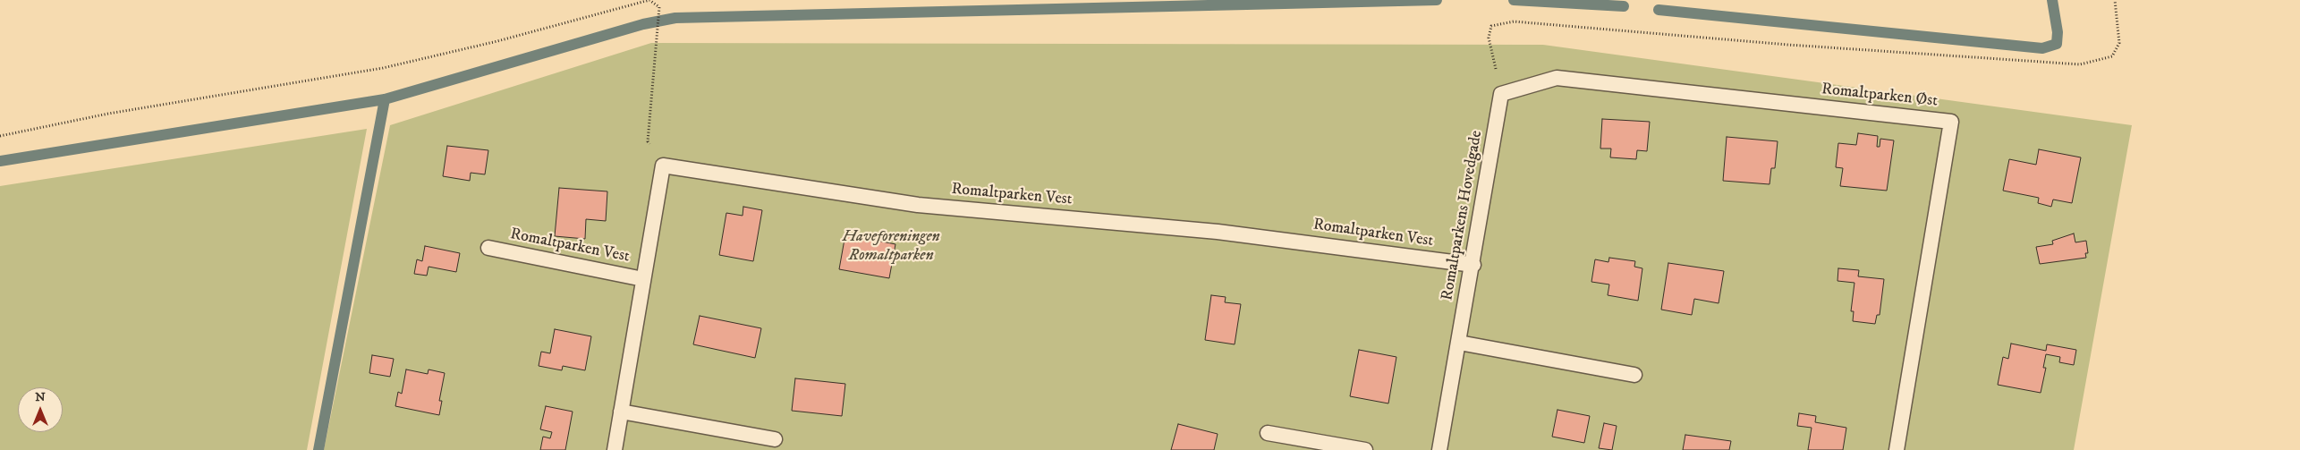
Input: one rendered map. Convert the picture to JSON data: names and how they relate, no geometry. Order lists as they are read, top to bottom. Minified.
{"streets":{"lane":["Romaltparken Øst","Romaltparken Vest","Romaltparkens Hovedgade"]},"crossings":[["Romaltparken Øst","Romaltparkens Hovedgade"],["Romaltparken Vest","Romaltparkens Hovedgade"]],"parks":["Haveforeningen Romaltparken"],"north":"top"}
